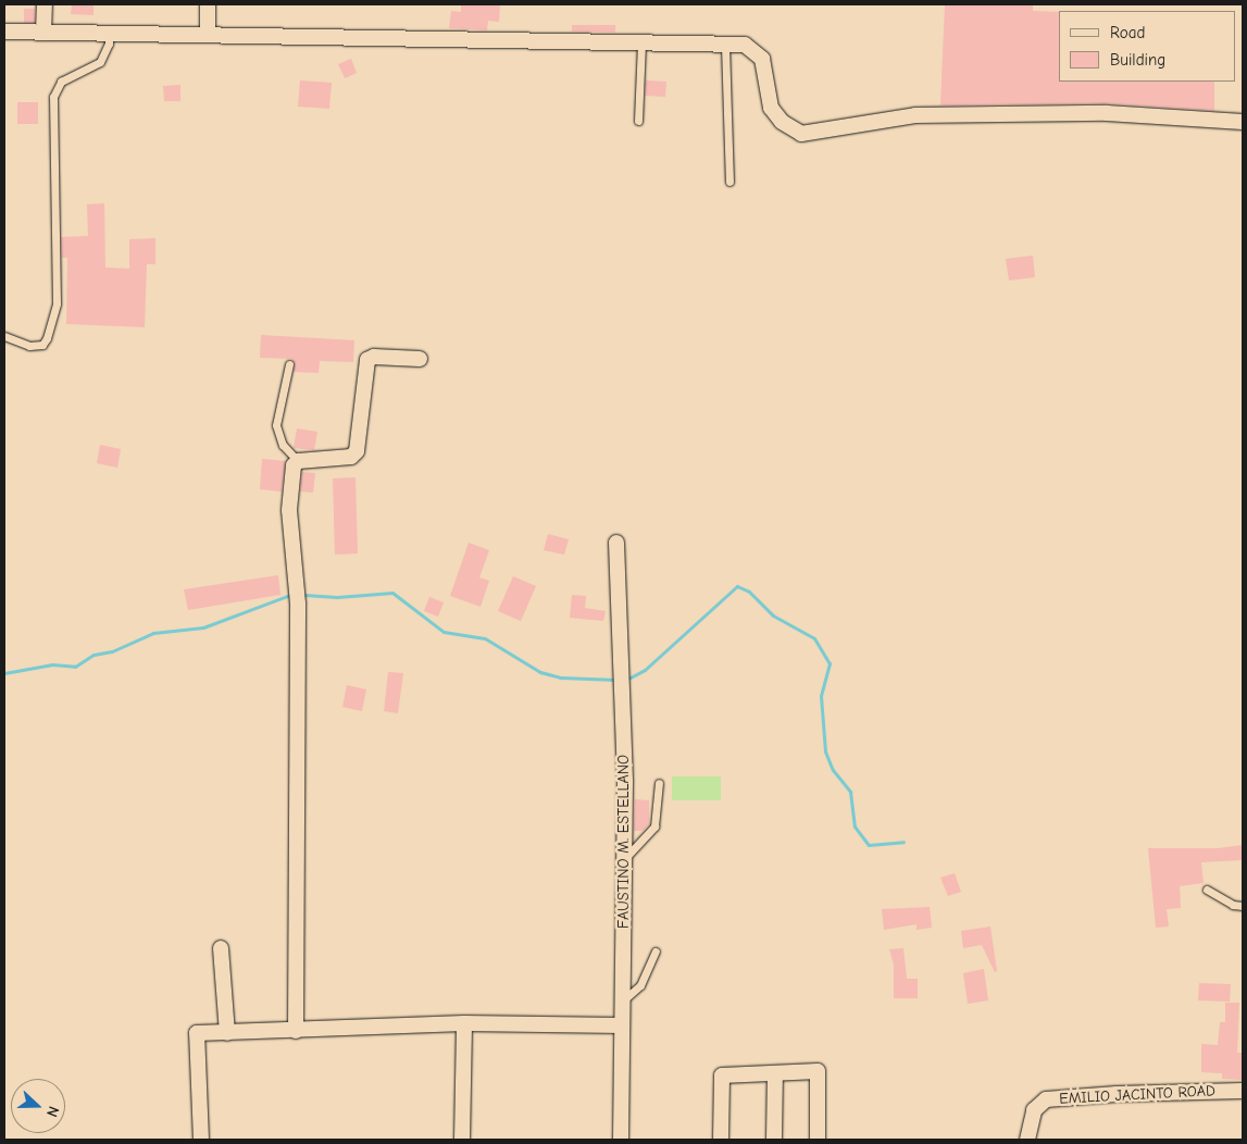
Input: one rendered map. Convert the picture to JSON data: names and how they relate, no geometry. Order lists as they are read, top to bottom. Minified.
{"streets":{"street":["FAUSTINO M. ESTELLANO","EMILIO JACINTO ROAD"]},"legend":["Road","Building"],"north":"right"}
